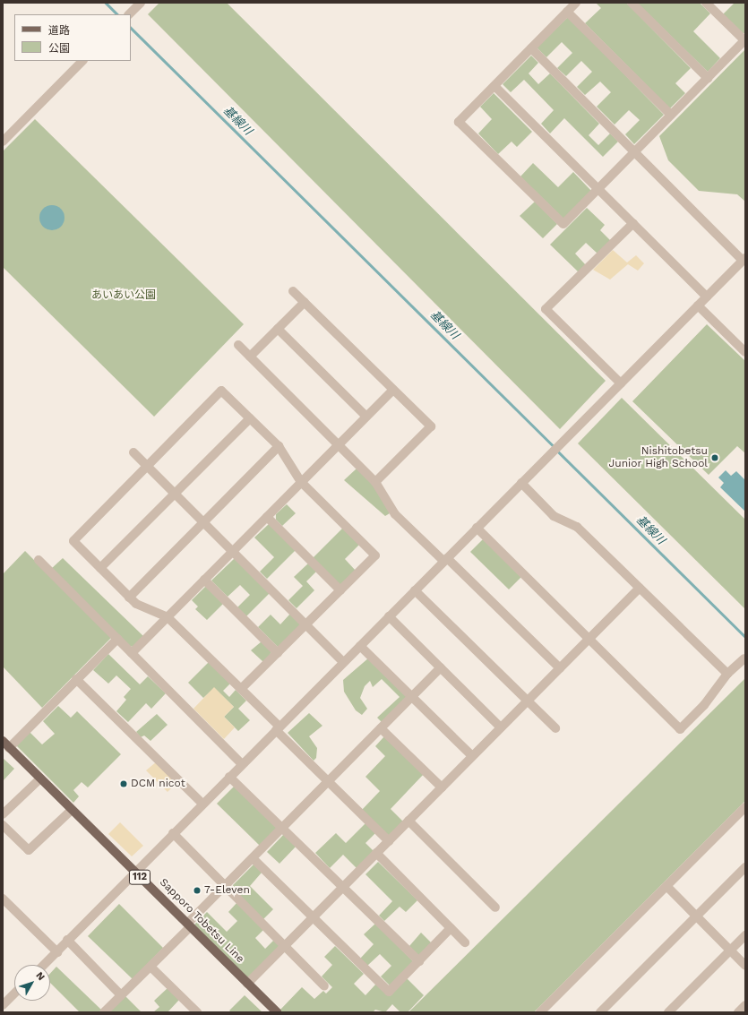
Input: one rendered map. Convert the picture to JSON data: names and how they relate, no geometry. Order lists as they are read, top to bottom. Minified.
{"streets":{"main road":["112","Sapporo Tobetsu Line"]},"water":["基線川"],"parks":["あいあい公園"],"places":["Nishitobetsu Junior High School","DCM nicot","7-Eleven"],"legend":["道路","公園"],"north":"top right"}
